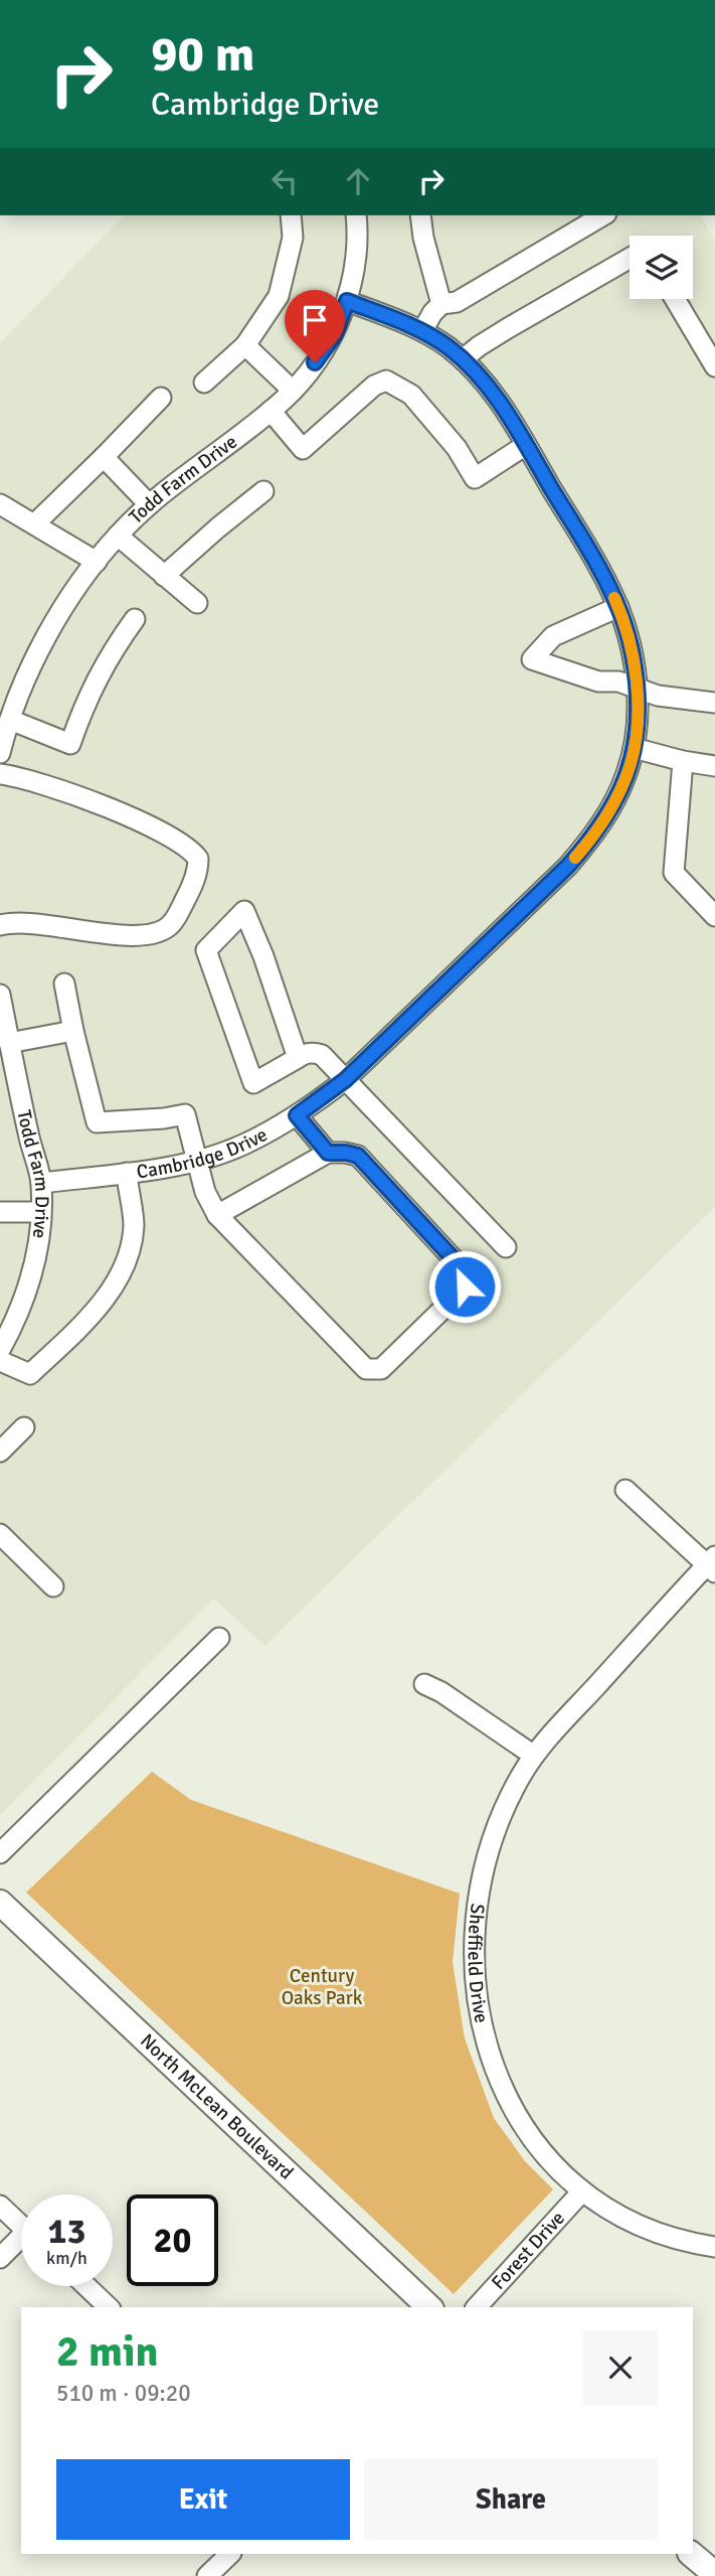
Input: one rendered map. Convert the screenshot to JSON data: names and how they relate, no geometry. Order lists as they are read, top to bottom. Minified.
{"streets":{"main road":["North McLean Boulevard"],"street":["Todd Farm Drive","Cambridge Drive","Sheffield Drive","Forest Drive"]},"crossings":[["Todd Farm Drive","Cambridge Drive"],["Sheffield Drive","Forest Drive"]],"parks":["Century Oaks Park"],"page":{"turn":["90 m","Cambridge Drive"],"speed":"13 km/h","limit":"20","heading":["2 min","510 m · 09:20"],"buttons":["Exit","Share"]}}
